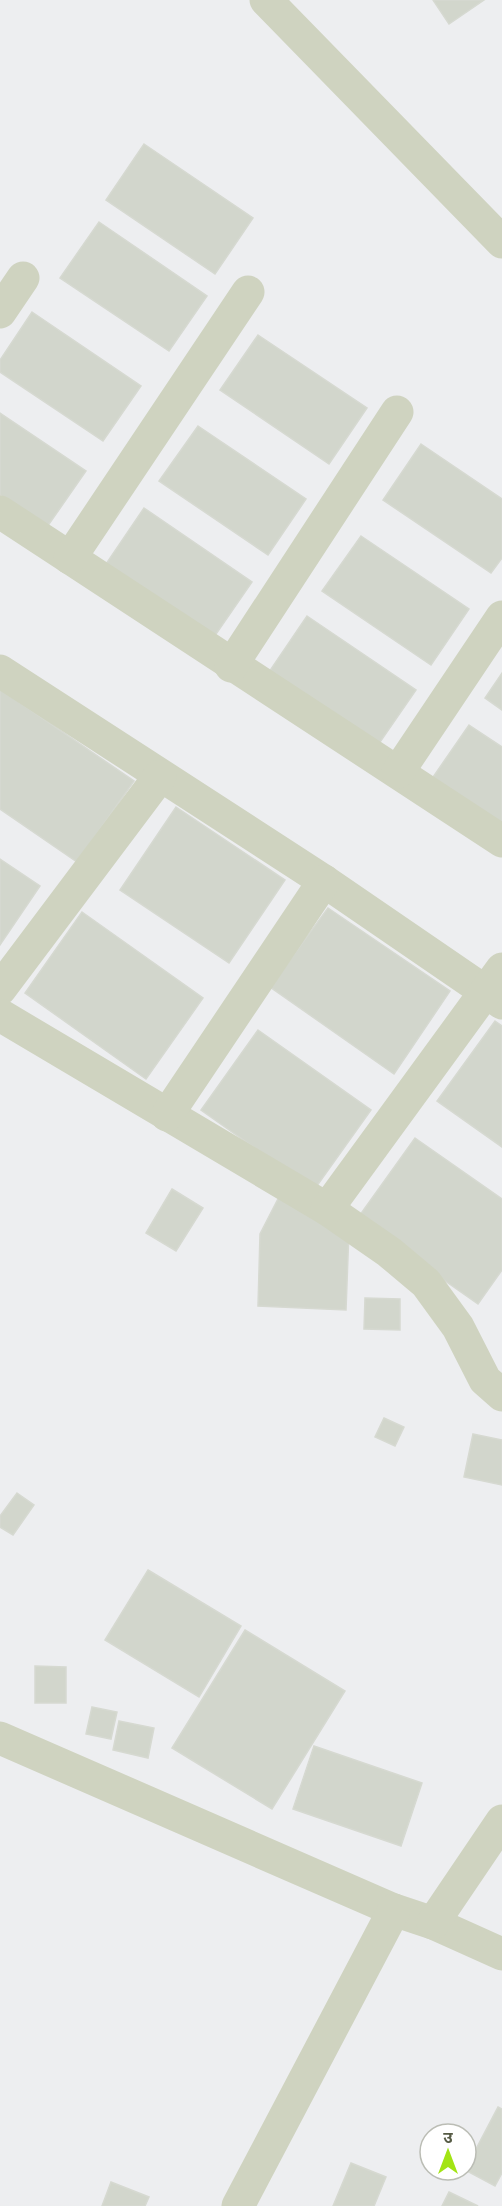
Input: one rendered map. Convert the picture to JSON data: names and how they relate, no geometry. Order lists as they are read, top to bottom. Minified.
{"north":"top"}
